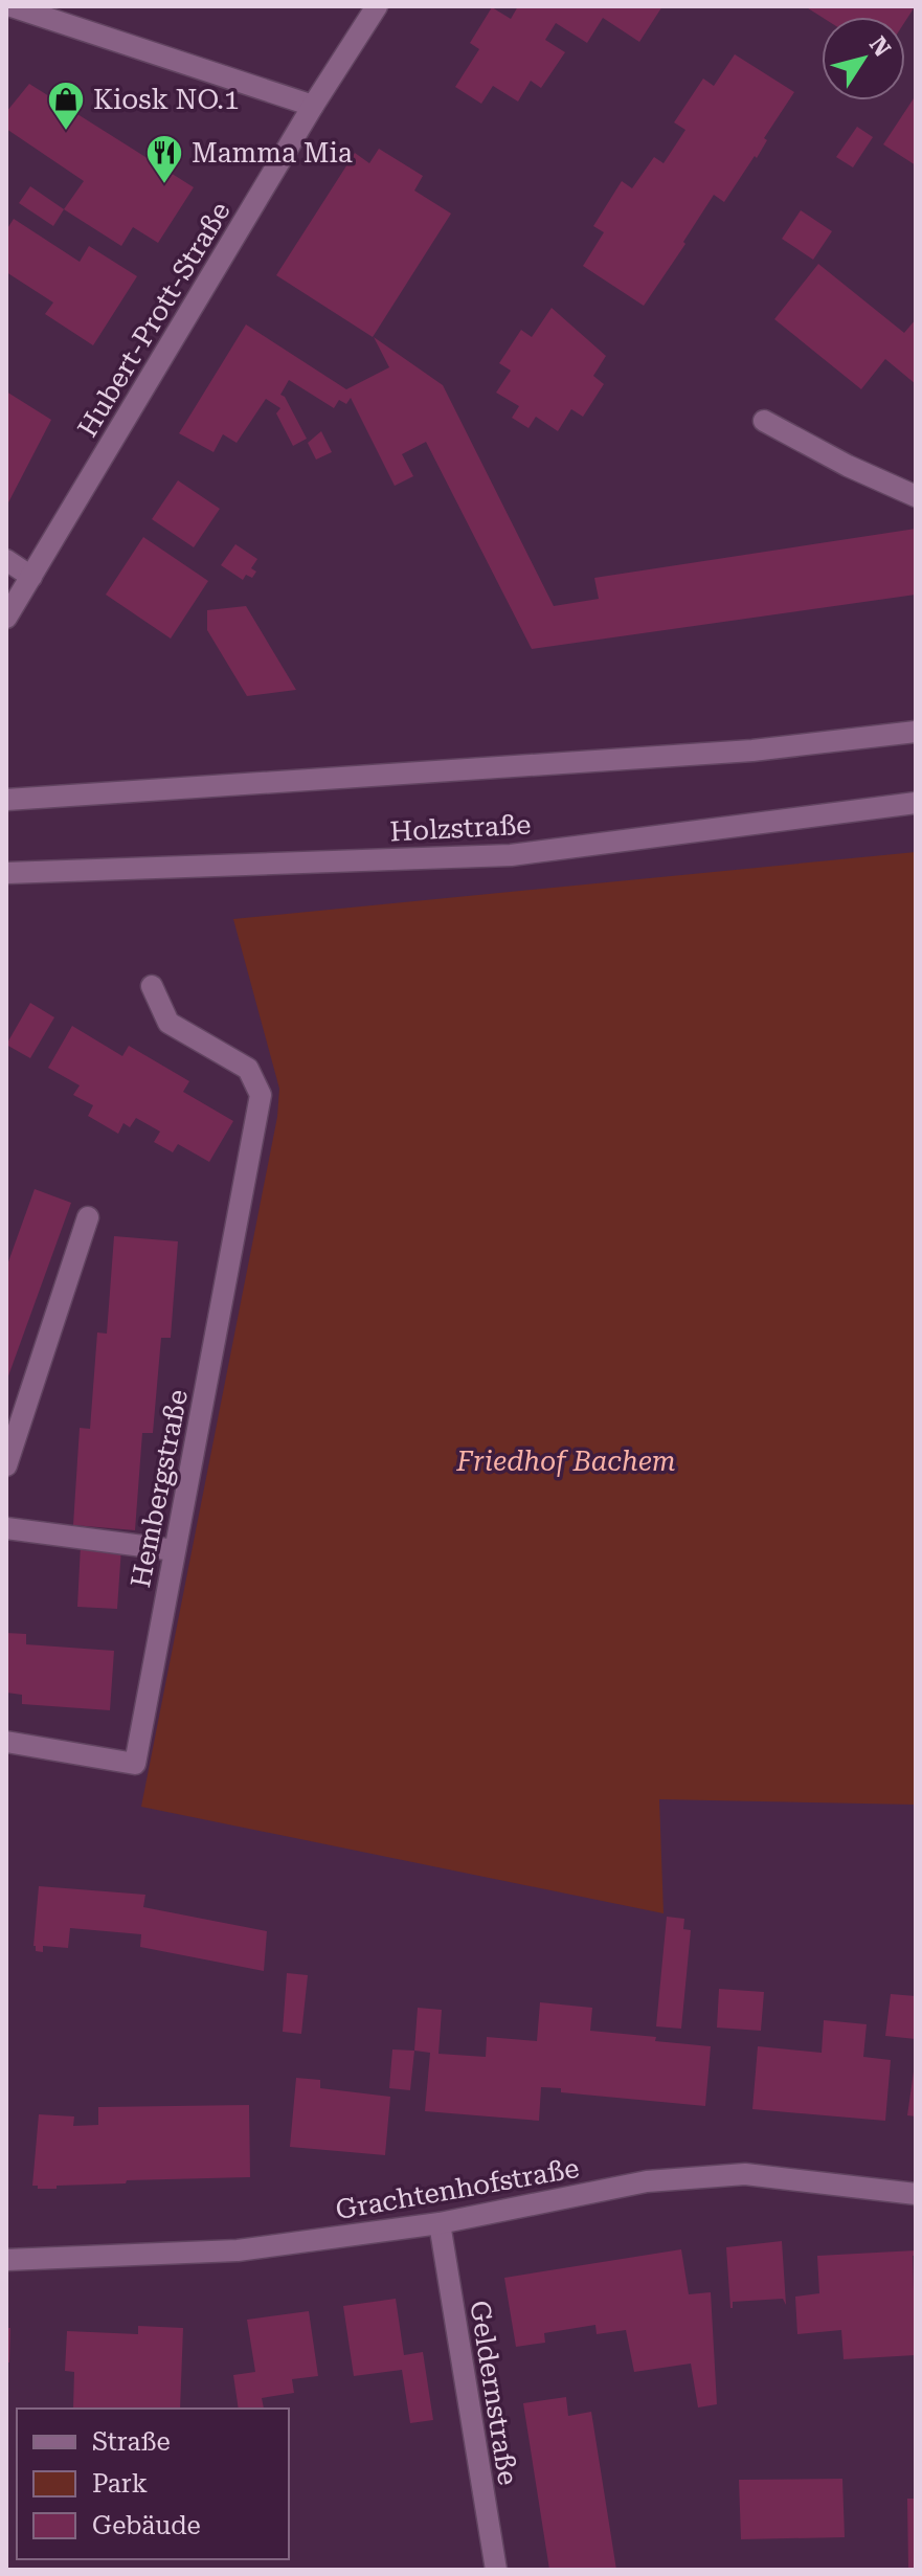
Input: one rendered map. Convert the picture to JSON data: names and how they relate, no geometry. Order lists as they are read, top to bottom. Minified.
{"streets":{"street":["Hubert-Prott-Straße","Holzstraße","Hembergstraße","Grachtenhofstraße","Geldernstraße"]},"crossings":[["Grachtenhofstraße","Geldernstraße"]],"parks":["Friedhof Bachem"],"places":{"shop":["Kiosk NO.1"],"restaurant":["Mamma Mia"]},"legend":["Straße","Park","Gebäude"],"north":"top right"}
